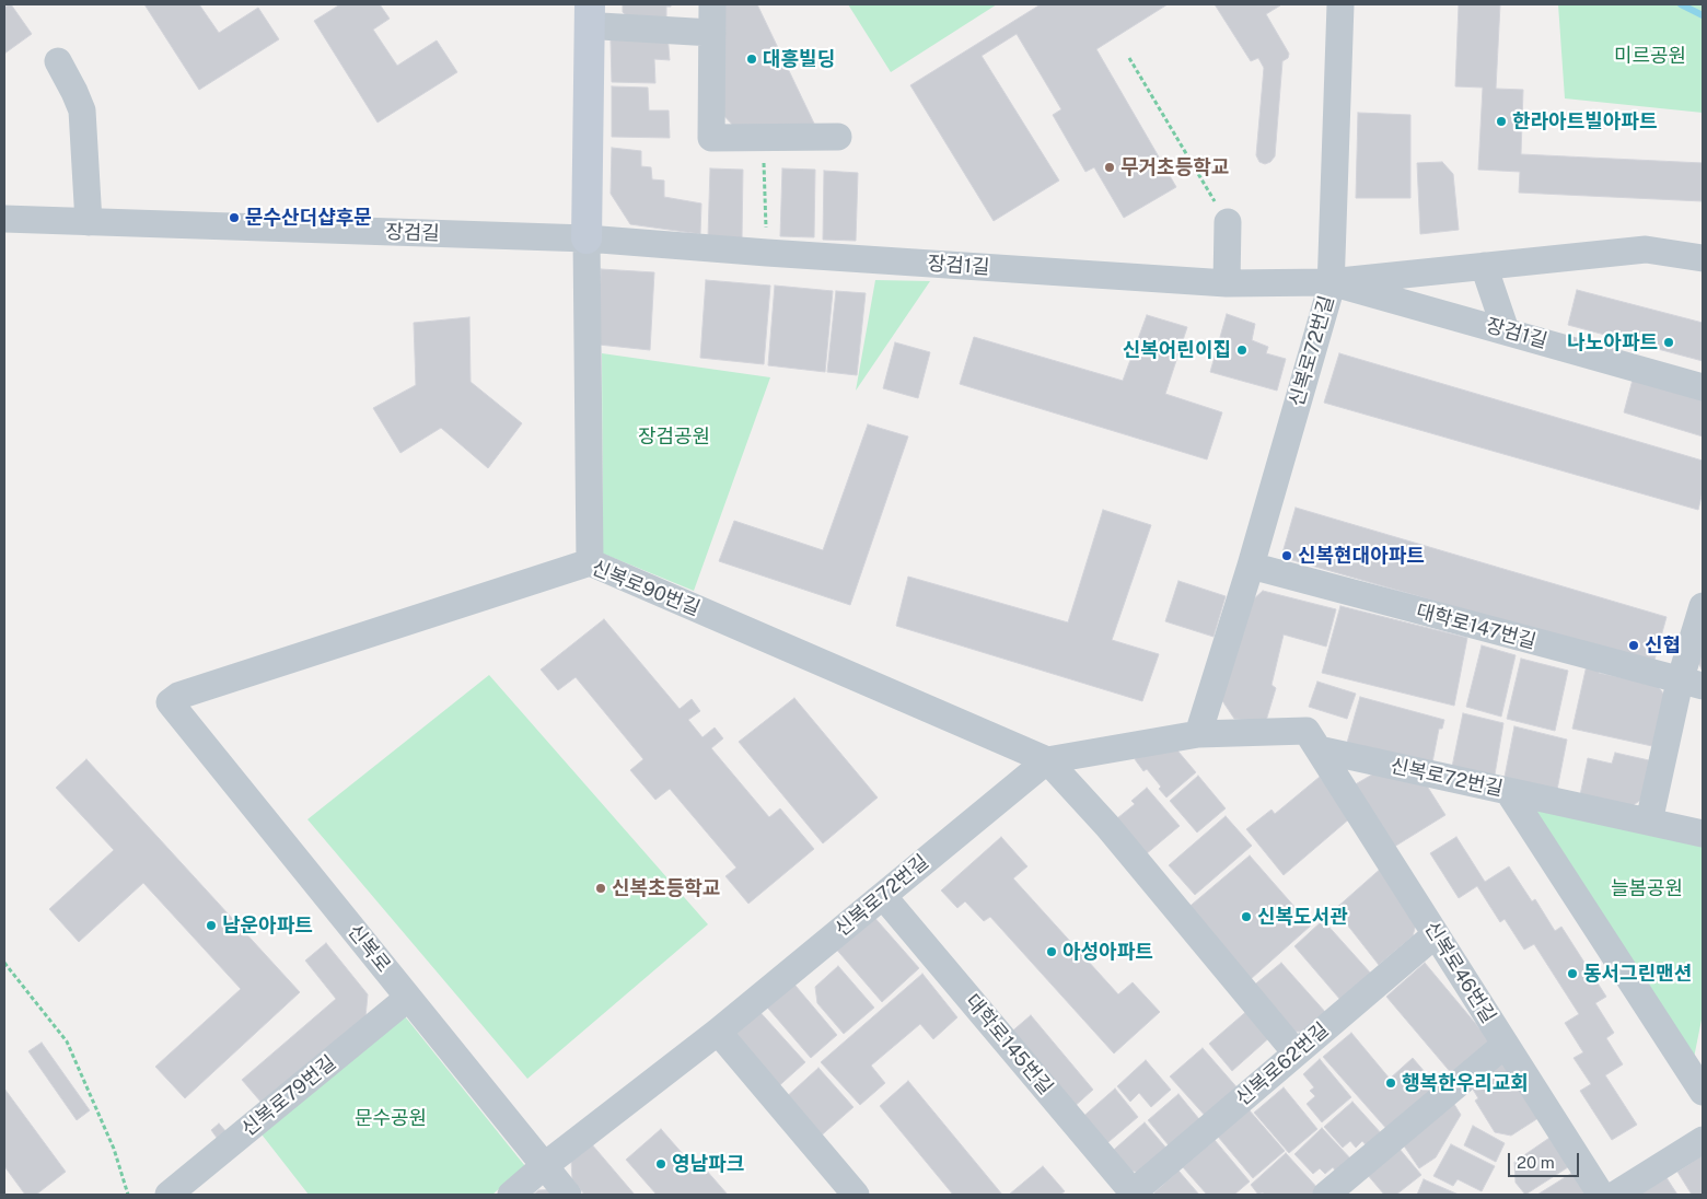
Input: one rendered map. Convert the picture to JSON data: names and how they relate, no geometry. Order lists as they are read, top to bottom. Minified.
{"streets":{"street":["장검길","장검1길","신복로72번길","신복로90번길","대학로147번길","신복로","신복로46번길","대학로145번길","신복로62번길","신복로79번길"]},"crossings":[["장검길","장검1길"],["장검1길","신복로72번길"],["신복로72번길","신복로90번길"],["신복로72번길","대학로147번길"],["신복로72번길","신복로"],["신복로72번길","신복로46번길"],["신복로72번길","대학로145번길"],["신복로90번길","신복로"],["신복로","신복로79번길"],["신복로46번길","신복로62번길"],["대학로145번길","신복로62번길"]],"parks":["미르공원","장검공원","늘봄공원","문수공원"],"places":["대흥빌딩","한라아트빌아파트","무거초등학교","문수산더샵후문","나노아파트","신복어린이집","신복현대아파트","신협","신복초등학교","신복도서관","남운아파트","아성아파트","동서그린맨션","행복한우리교회","영남파크"],"scale_bar":"20 m"}
